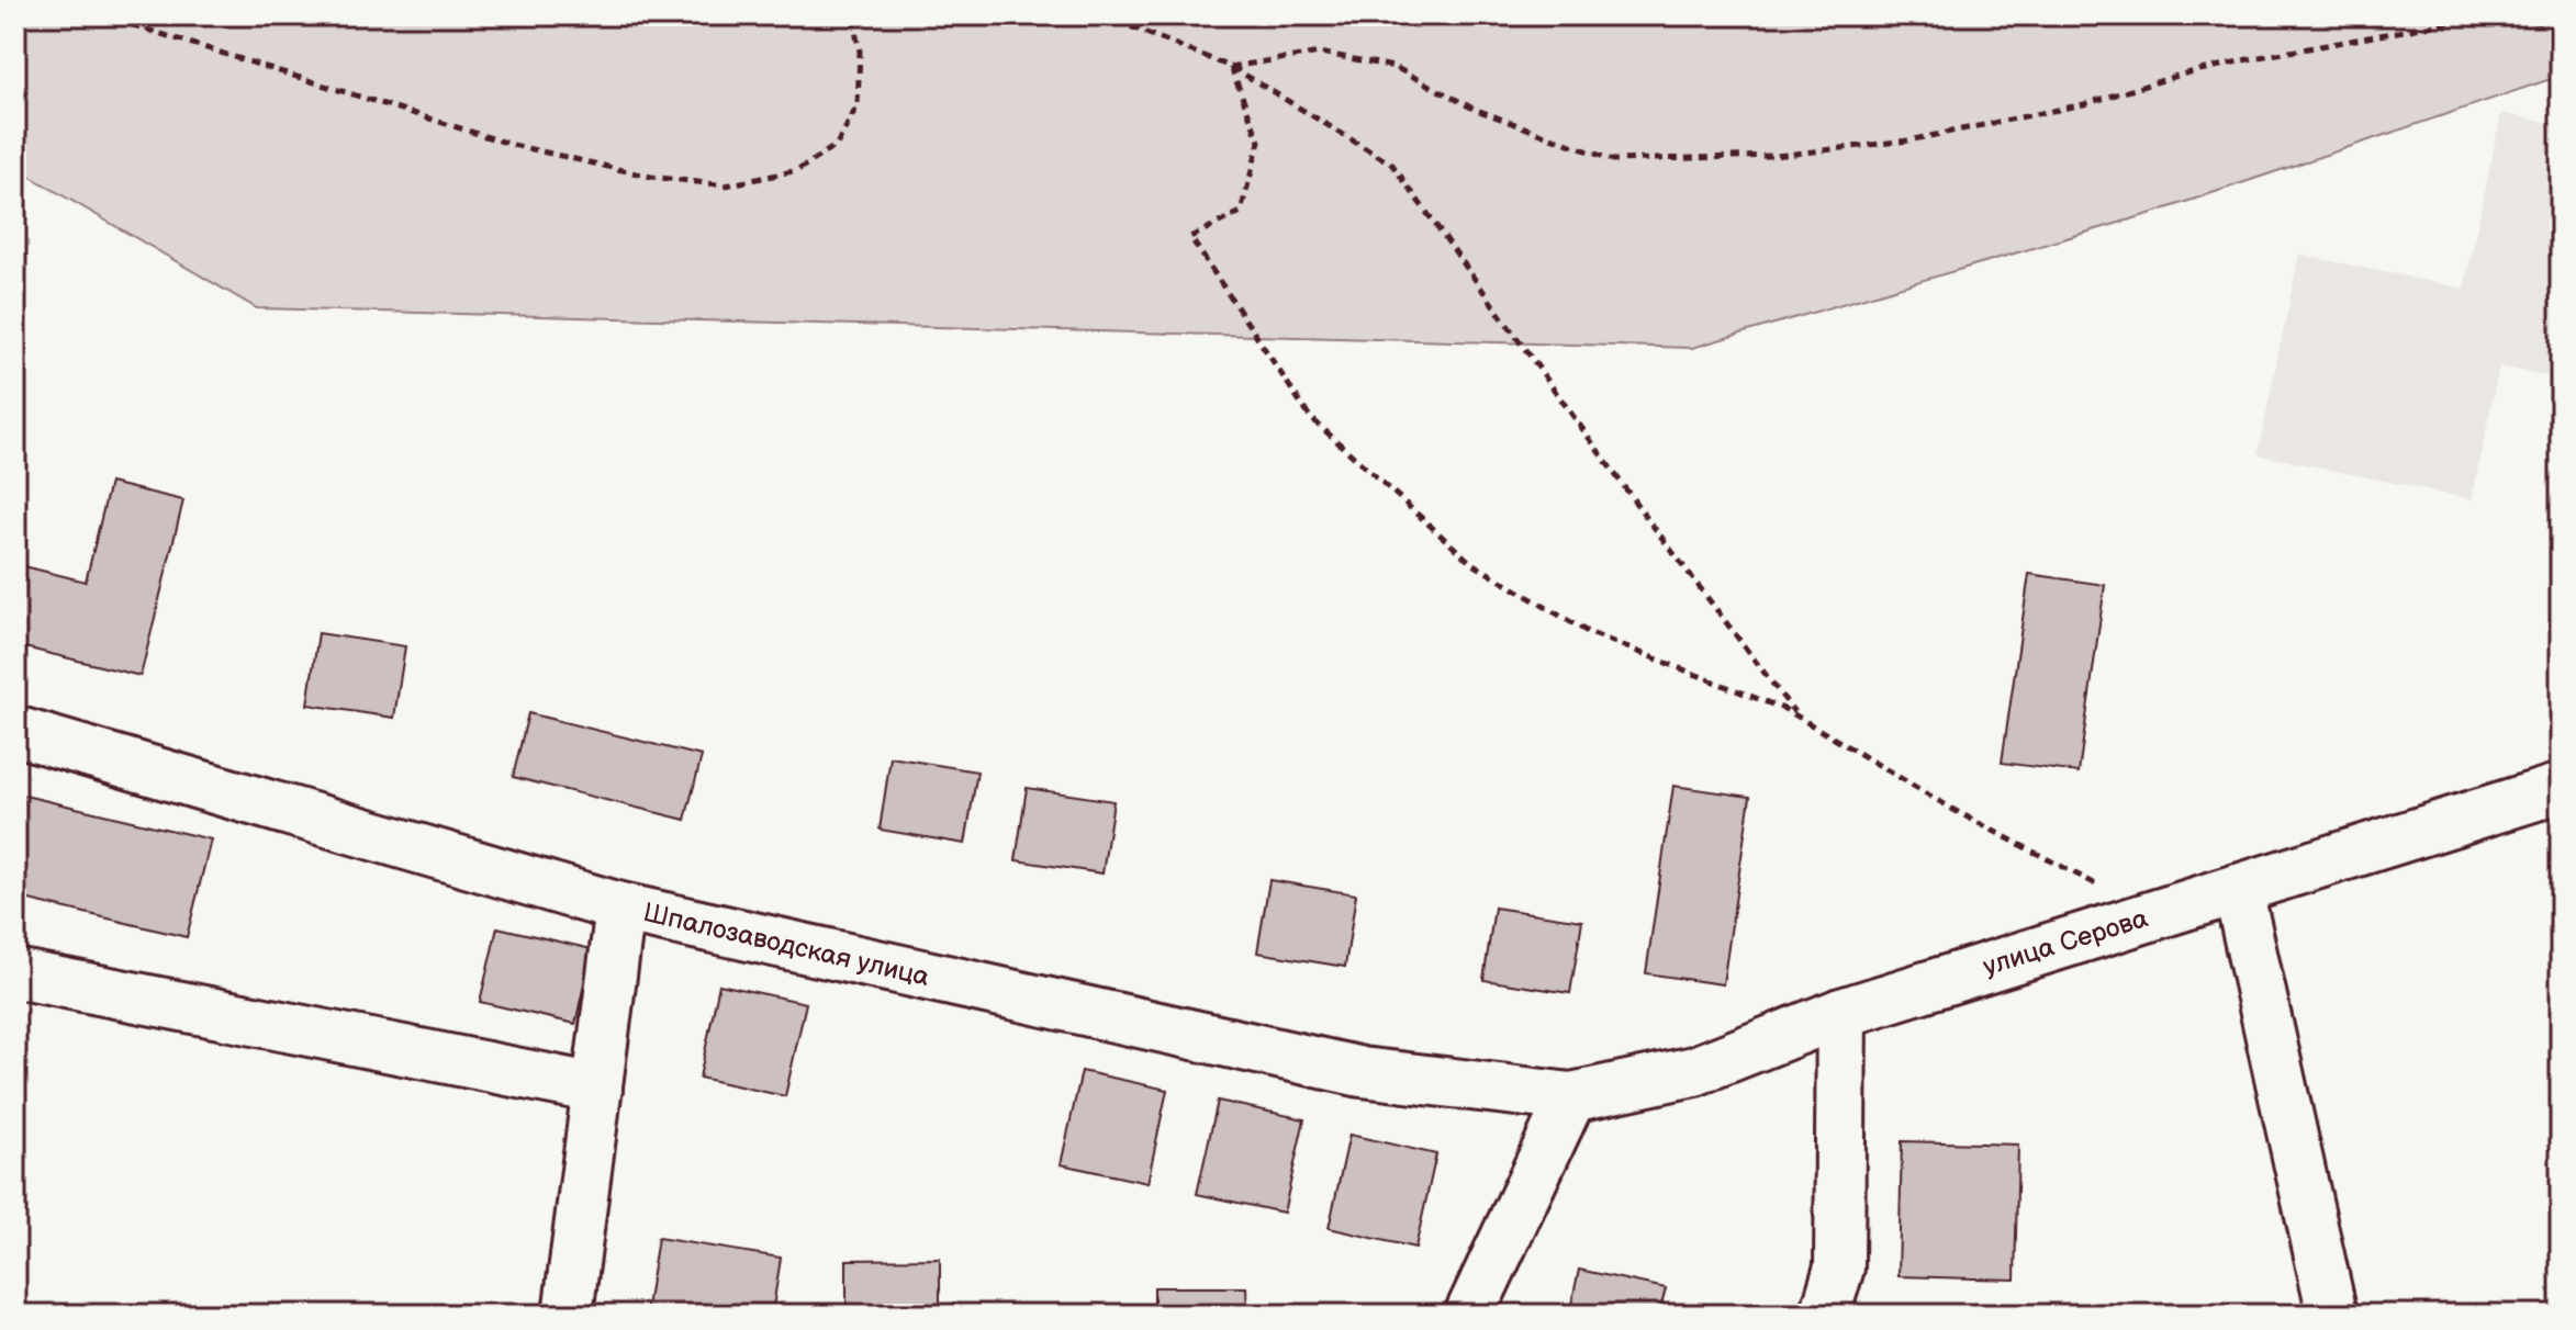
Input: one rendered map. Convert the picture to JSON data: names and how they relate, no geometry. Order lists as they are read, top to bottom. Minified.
{"streets":{"street":["улица Серова","Шпалозаводская улица"]},"crossings":[["улица Серова","Шпалозаводская улица"]]}
